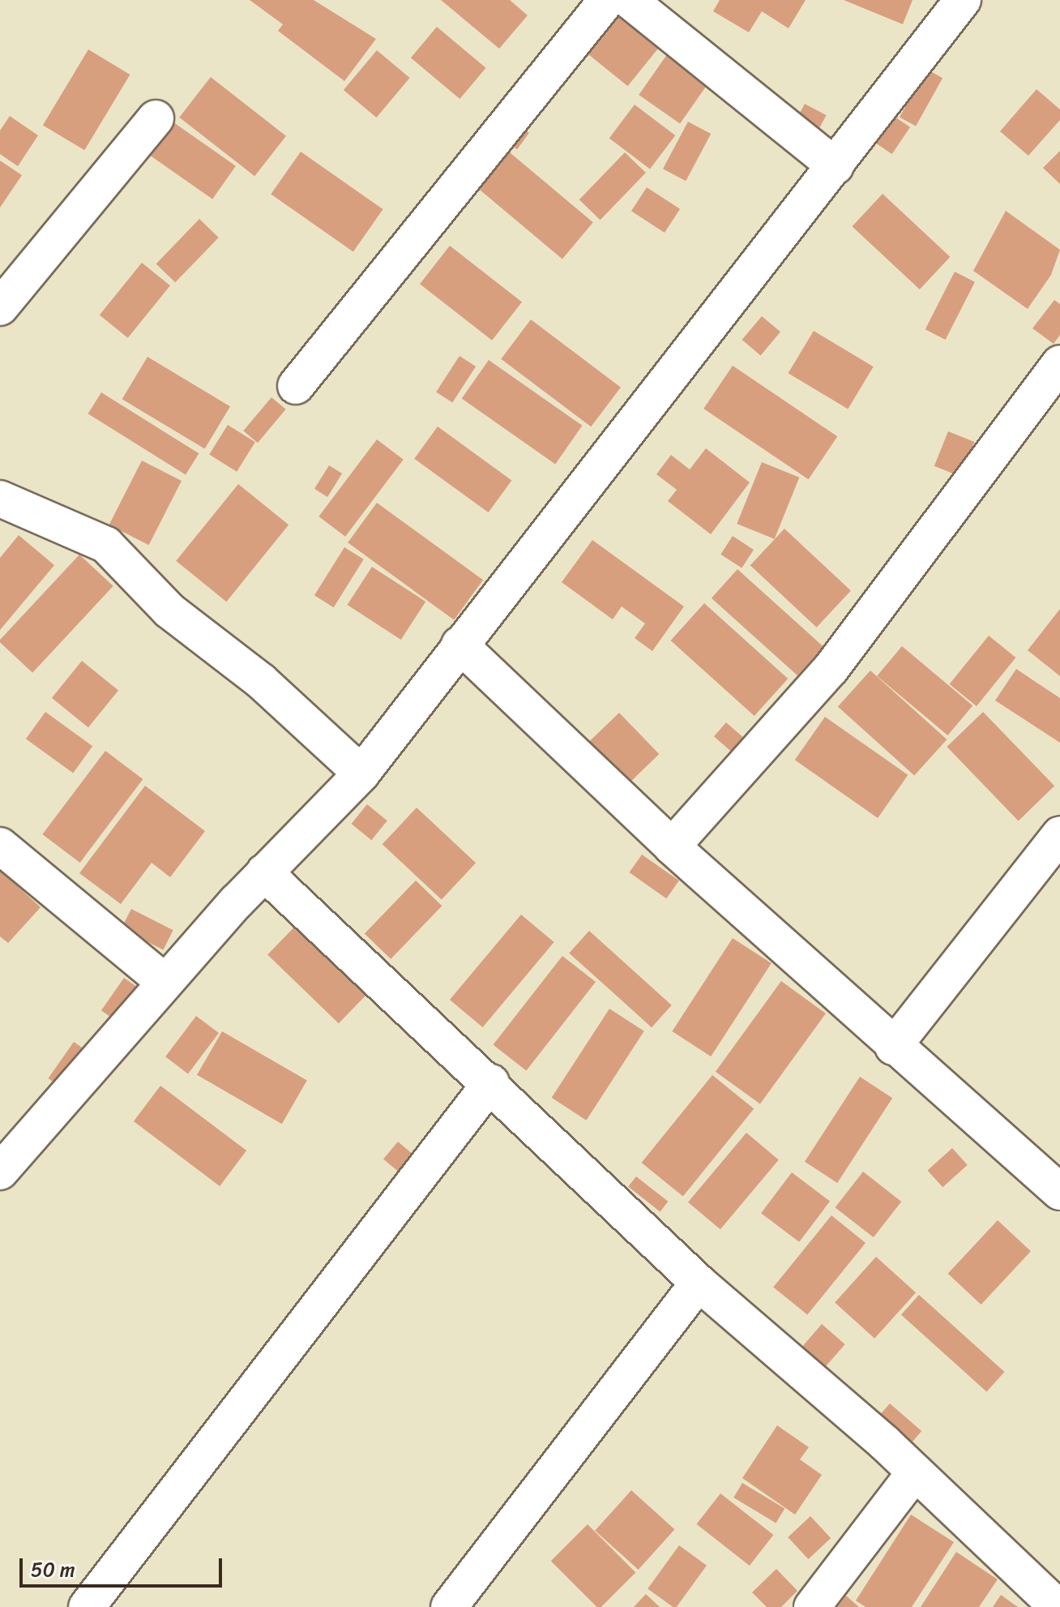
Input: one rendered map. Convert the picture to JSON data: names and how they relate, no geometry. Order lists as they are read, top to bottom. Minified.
{"scale_bar":"50 m"}
